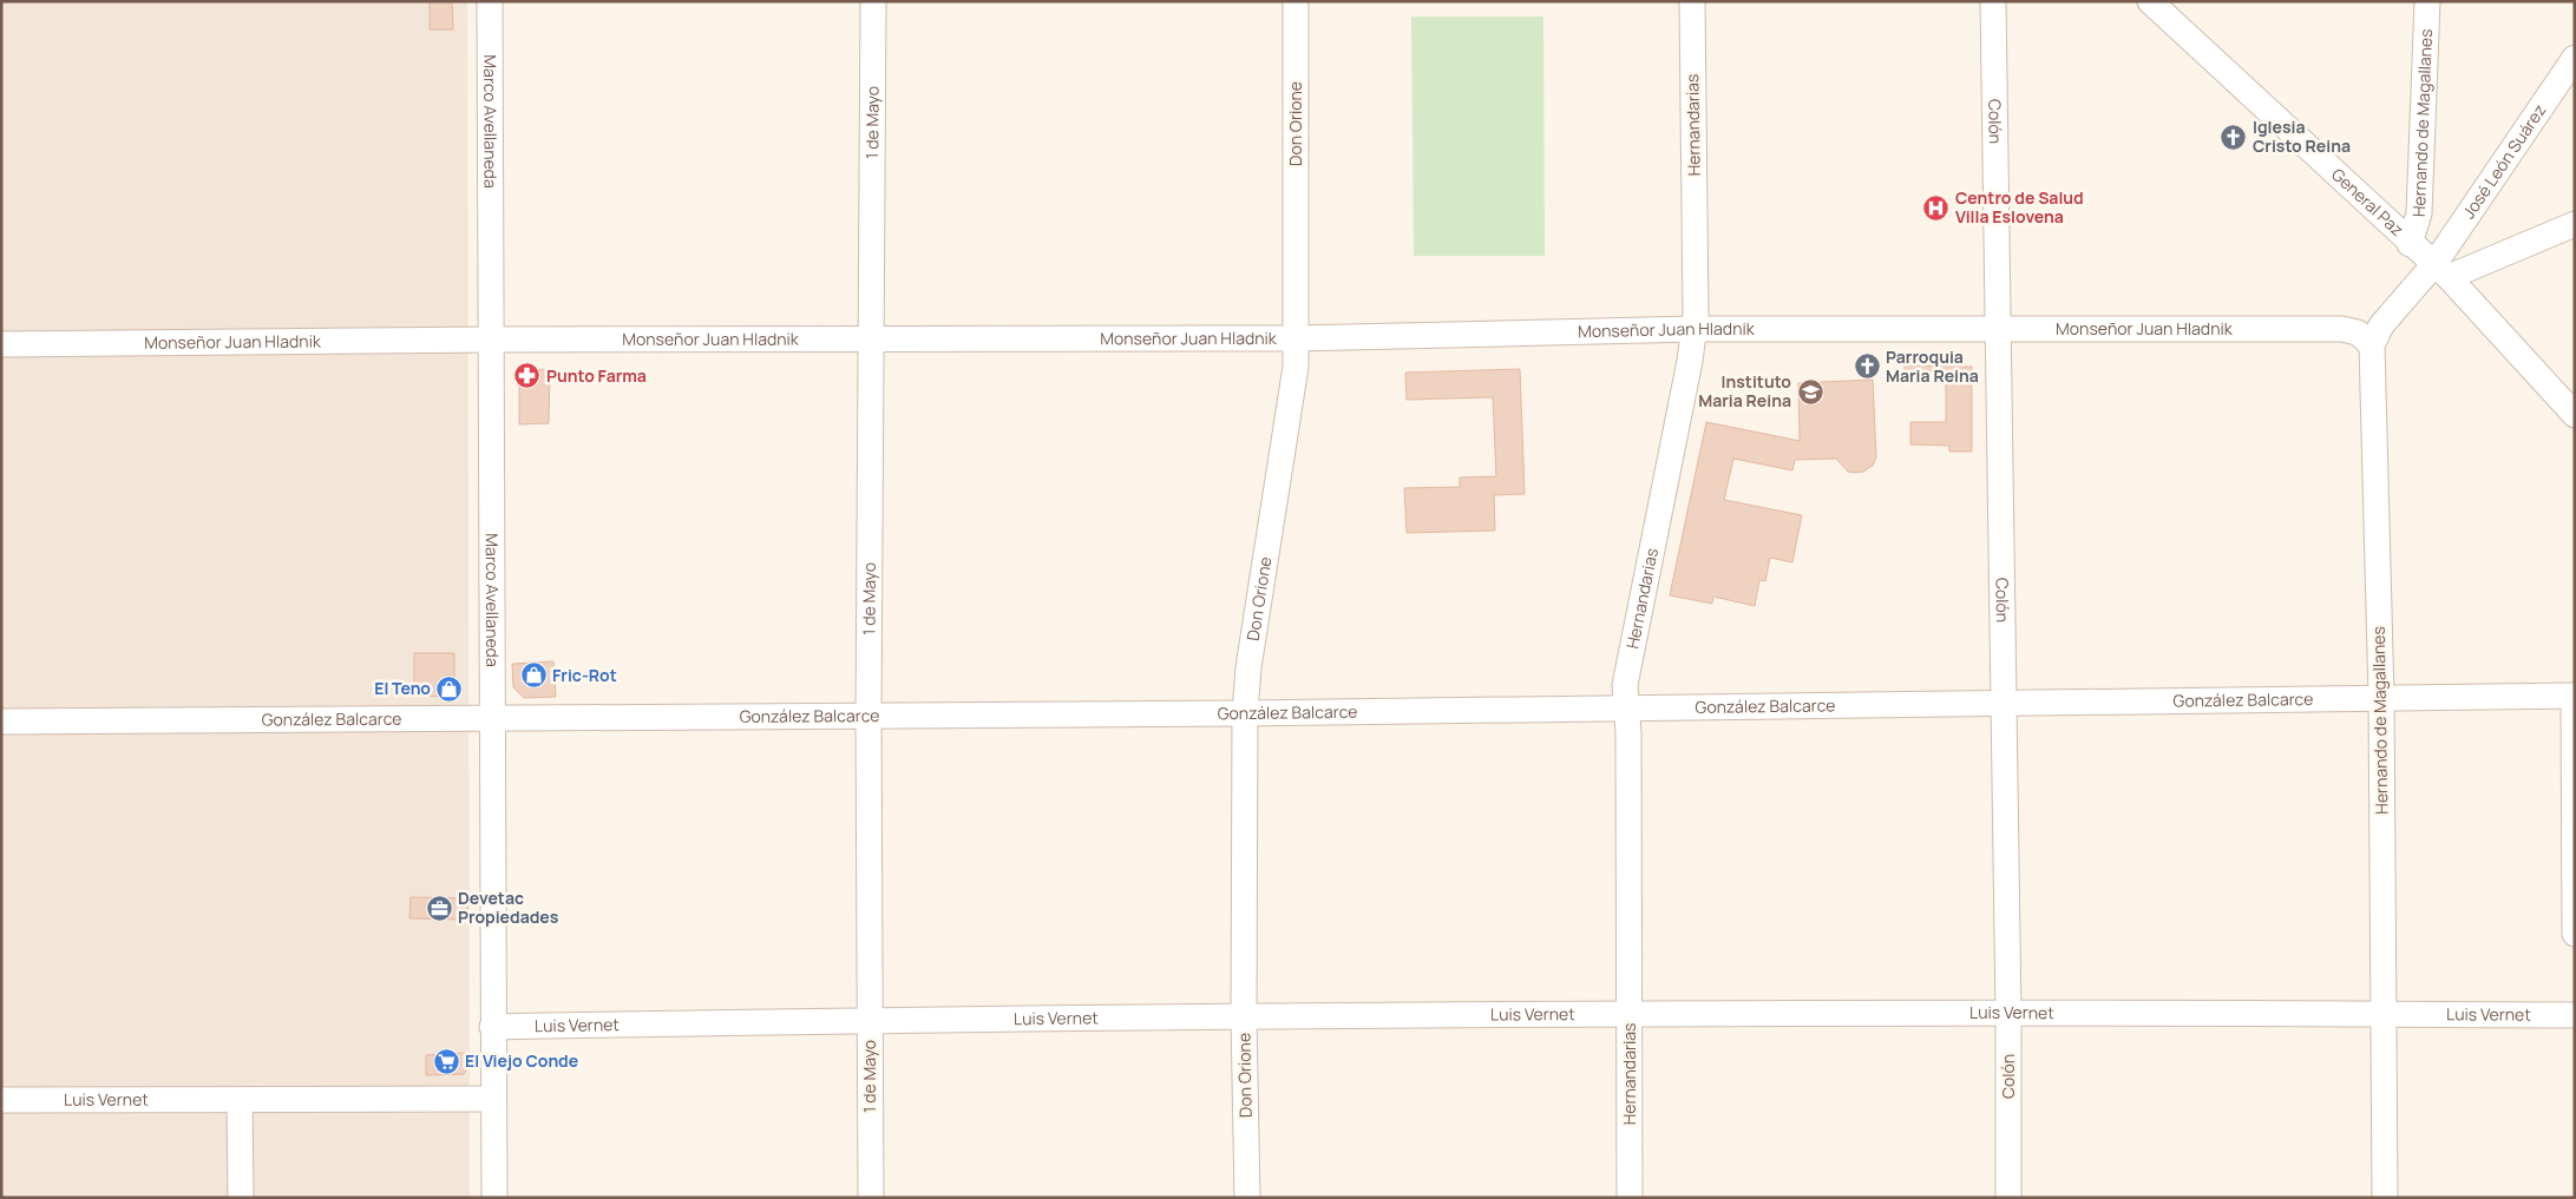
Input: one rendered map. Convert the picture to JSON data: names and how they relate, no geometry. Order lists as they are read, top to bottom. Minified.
{"streets":{"street":["Marco Avellaneda","1 de Mayo","Colón","Hernando de Magallanes","Don Orione","Hernandarias","José León Suárez","General Paz","Monseñor Juan Hladnik","González Balcarce","Luis Vernet"]},"crossings":[["Marco Avellaneda","Monseñor Juan Hladnik"],["Marco Avellaneda","González Balcarce"],["Marco Avellaneda","Luis Vernet"],["1 de Mayo","Monseñor Juan Hladnik"],["1 de Mayo","González Balcarce"],["1 de Mayo","Luis Vernet"],["Colón","Monseñor Juan Hladnik"],["Colón","González Balcarce"],["Colón","Luis Vernet"],["Hernando de Magallanes","General Paz"],["Hernando de Magallanes","Monseñor Juan Hladnik"],["Hernando de Magallanes","González Balcarce"],["Hernando de Magallanes","Luis Vernet"],["Don Orione","Monseñor Juan Hladnik"],["Don Orione","González Balcarce"],["Don Orione","Luis Vernet"],["Hernandarias","Monseñor Juan Hladnik"],["Hernandarias","González Balcarce"],["Hernandarias","Luis Vernet"],["José León Suárez","General Paz"]],"places":{"church":["Iglesia Cristo Reina","Parroquia Maria Reina"],"hospital":["Centro de Salud Villa Eslovena"],"pharmacy":["Punto Farma"],"school or university":["Instituto Maria Reina"],"shop":["Fric-Rot","El Teno"],"office":["Devetac Propiedades"],"supermarket":["El Viejo Conde"]}}
